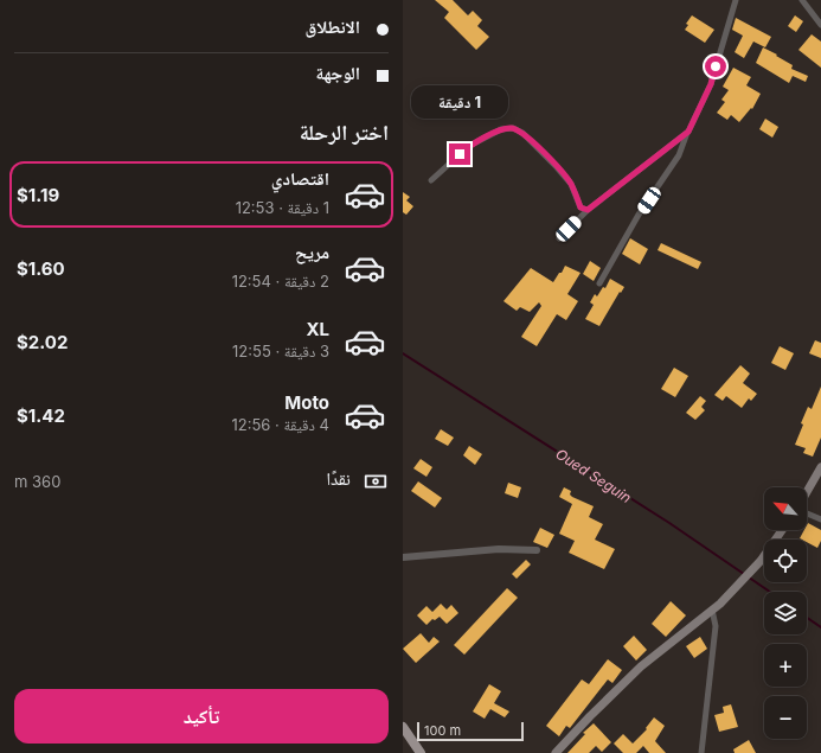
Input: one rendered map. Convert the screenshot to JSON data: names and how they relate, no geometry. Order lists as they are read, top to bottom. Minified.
{"water":["Oued Seguin"],"scale_bar":"100 m","north":"top left","page":{"banner":["الانطلاق","الوجهة"],"bubble":"1 دقيقة","heading":"اختر الرحلة","list":[{"name":"اقتصادي","note":"1 دقيقة · 12:53","value":"$1.19"},{"name":"مريح","note":"2 دقيقة · 12:54","value":"$1.60"},{"name":"XL","note":"3 دقيقة · 12:55","value":"$2.02"},{"name":"Moto","note":"4 دقيقة · 12:56","value":"$1.42"}],"pay":["نقدًا","360 m"],"map_buttons":["+","−"],"buttons":"تأكيد","scale":"100 m"}}
